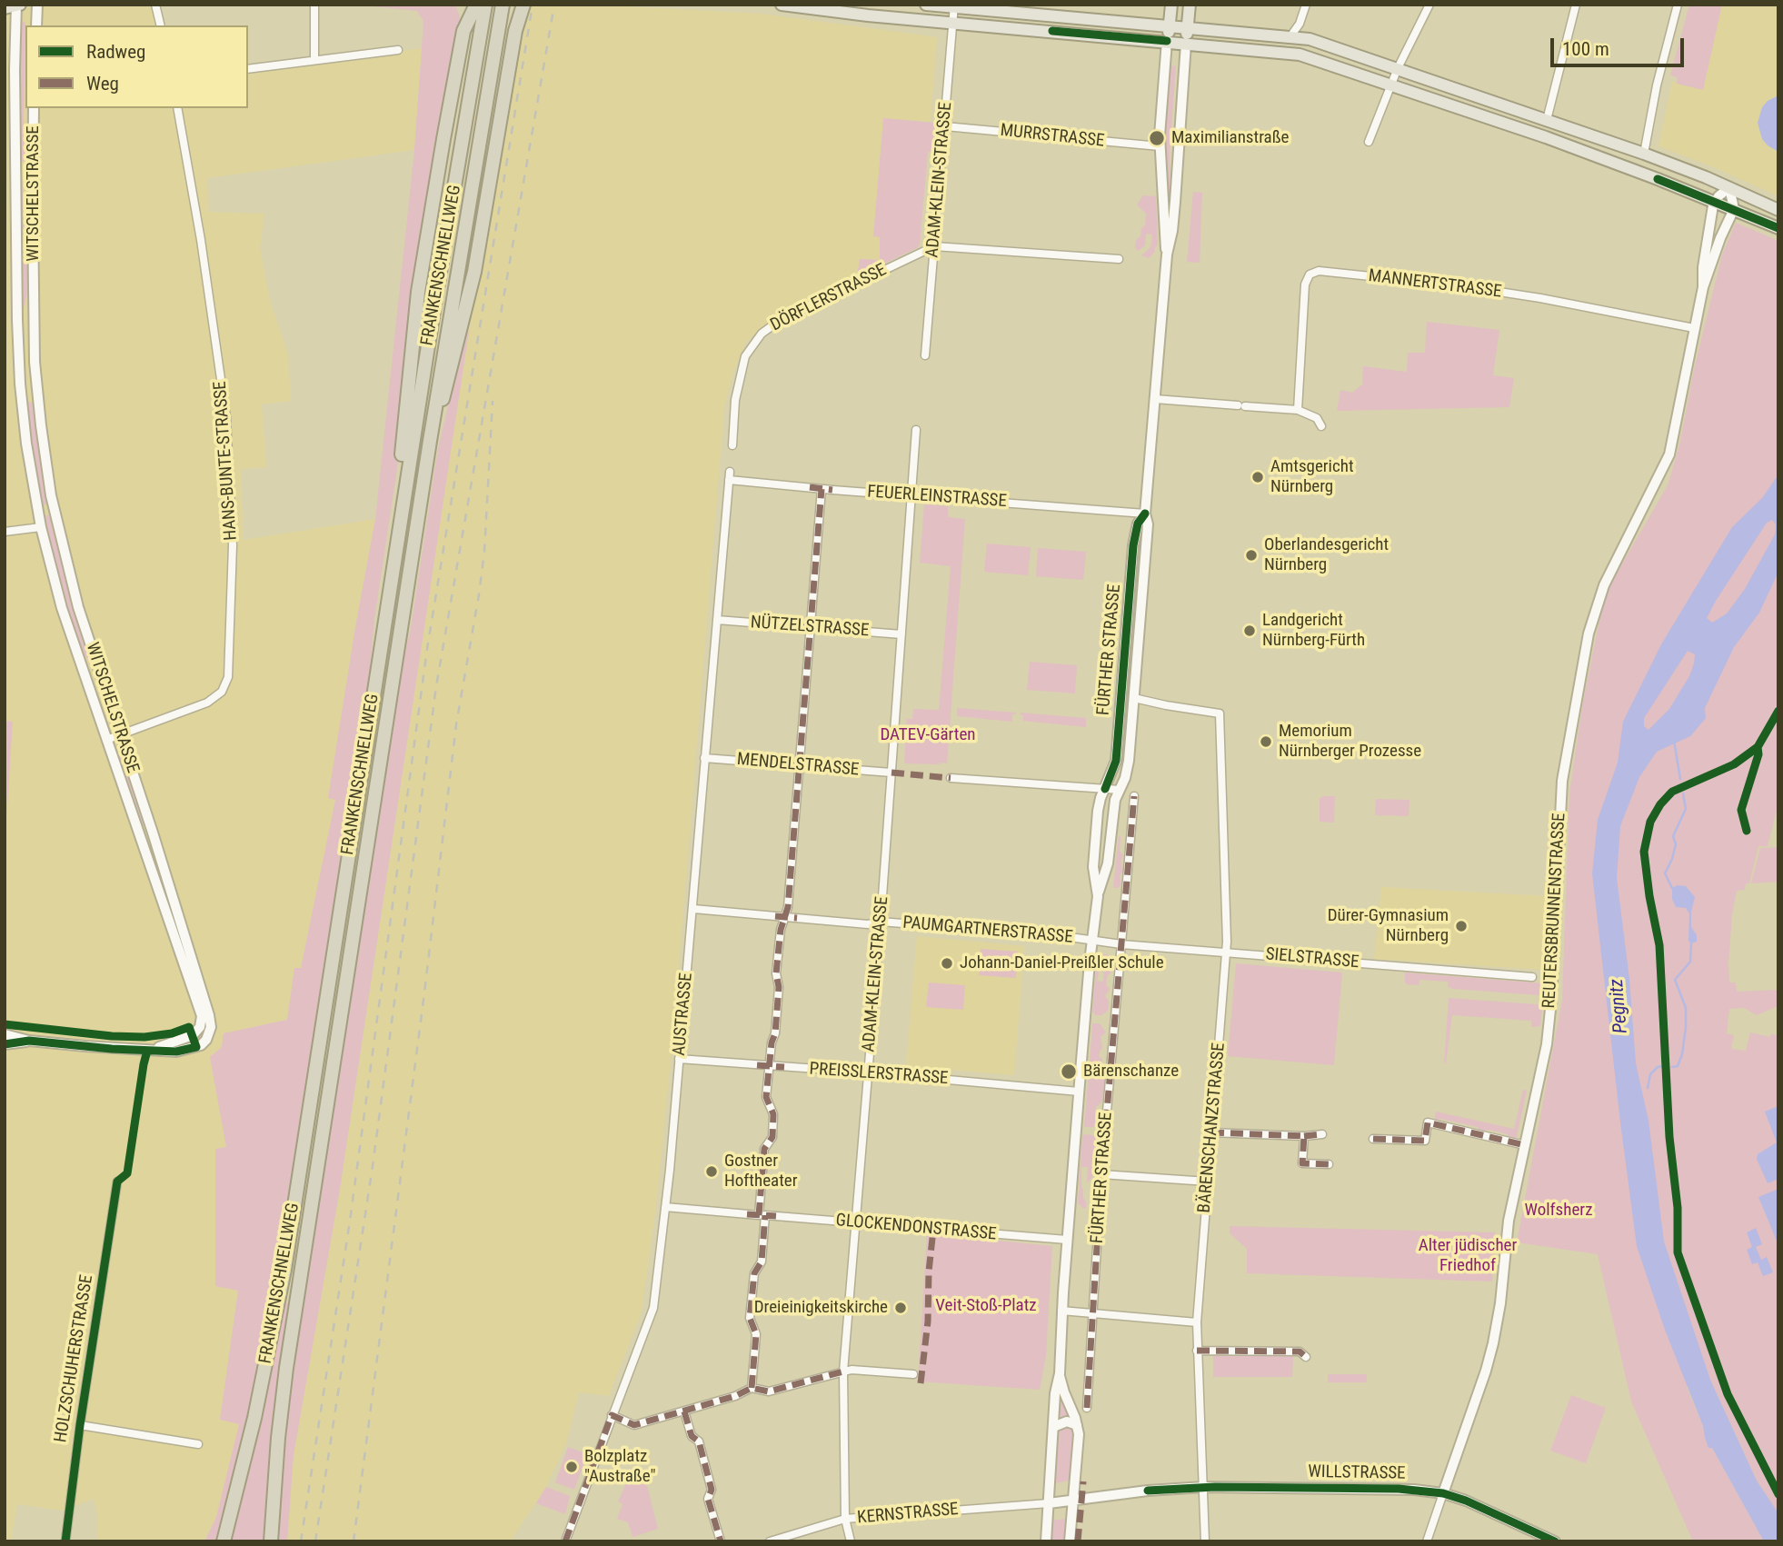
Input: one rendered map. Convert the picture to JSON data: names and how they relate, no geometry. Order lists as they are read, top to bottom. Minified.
{"streets":{"highway":["FRANKENSCHNELLWEG"],"main road":["FÜRTHER STRASSE"],"street":["MURRSTRASSE","ADAM-KLEIN-STRASSE","WITSCHELSTRASSE","MANNERTSTRASSE","DÖRFLERSTRASSE","HANS-BUNTE-STRASSE","FEUERLEINSTRASSE","NÜTZELSTRASSE","MENDELSTRASSE","REUTERSBRUNNENSTRASSE","PAUMGARTNERSTRASSE","SIELSTRASSE","AUSTRASSE","PREISSLERSTRASSE","BÄRENSCHANZSTRASSE","GLOCKENDONSTRASSE","HOLZSCHUHERSTRASSE","WILLSTRASSE","KERNSTRASSE"]},"crossings":[["MURRSTRASSE","ADAM-KLEIN-STRASSE"],["MURRSTRASSE","FÜRTHER STRASSE"],["ADAM-KLEIN-STRASSE","DÖRFLERSTRASSE"],["ADAM-KLEIN-STRASSE","FEUERLEINSTRASSE"],["ADAM-KLEIN-STRASSE","NÜTZELSTRASSE"],["ADAM-KLEIN-STRASSE","MENDELSTRASSE"],["ADAM-KLEIN-STRASSE","PAUMGARTNERSTRASSE"],["ADAM-KLEIN-STRASSE","PREISSLERSTRASSE"],["ADAM-KLEIN-STRASSE","GLOCKENDONSTRASSE"],["ADAM-KLEIN-STRASSE","KERNSTRASSE"],["WITSCHELSTRASSE","HANS-BUNTE-STRASSE"],["MANNERTSTRASSE","REUTERSBRUNNENSTRASSE"],["FEUERLEINSTRASSE","FÜRTHER STRASSE"],["FEUERLEINSTRASSE","AUSTRASSE"],["NÜTZELSTRASSE","AUSTRASSE"],["FÜRTHER STRASSE","PAUMGARTNERSTRASSE"],["FÜRTHER STRASSE","SIELSTRASSE"],["FÜRTHER STRASSE","PREISSLERSTRASSE"],["FÜRTHER STRASSE","BÄRENSCHANZSTRASSE"],["FÜRTHER STRASSE","GLOCKENDONSTRASSE"],["FÜRTHER STRASSE","WILLSTRASSE"],["FÜRTHER STRASSE","KERNSTRASSE"],["MENDELSTRASSE","AUSTRASSE"],["REUTERSBRUNNENSTRASSE","WILLSTRASSE"],["PAUMGARTNERSTRASSE","SIELSTRASSE"],["PAUMGARTNERSTRASSE","AUSTRASSE"],["SIELSTRASSE","BÄRENSCHANZSTRASSE"],["AUSTRASSE","PREISSLERSTRASSE"],["AUSTRASSE","GLOCKENDONSTRASSE"],["BÄRENSCHANZSTRASSE","WILLSTRASSE"],["WILLSTRASSE","KERNSTRASSE"]],"water":["Pegnitz"],"parks":["DATEV-Gärten","Wolfsherz","Alter jüdischer Friedhof","Veit-Stoß-Platz"],"places":["Maximilianstraße","Amtsgericht Nürnberg","Oberlandesgericht Nürnberg","Landgericht Nürnberg-Fürth","Memorium Nürnberger Prozesse","Dürer-Gymnasium Nürnberg","Johann-Daniel-Preißler Schule","Bärenschanze","Gostner Hoftheater","Dreieinigkeitskirche","Bolzplatz \"Austraße\""],"legend":["Radweg","Weg"],"scale_bar":"100 m"}
